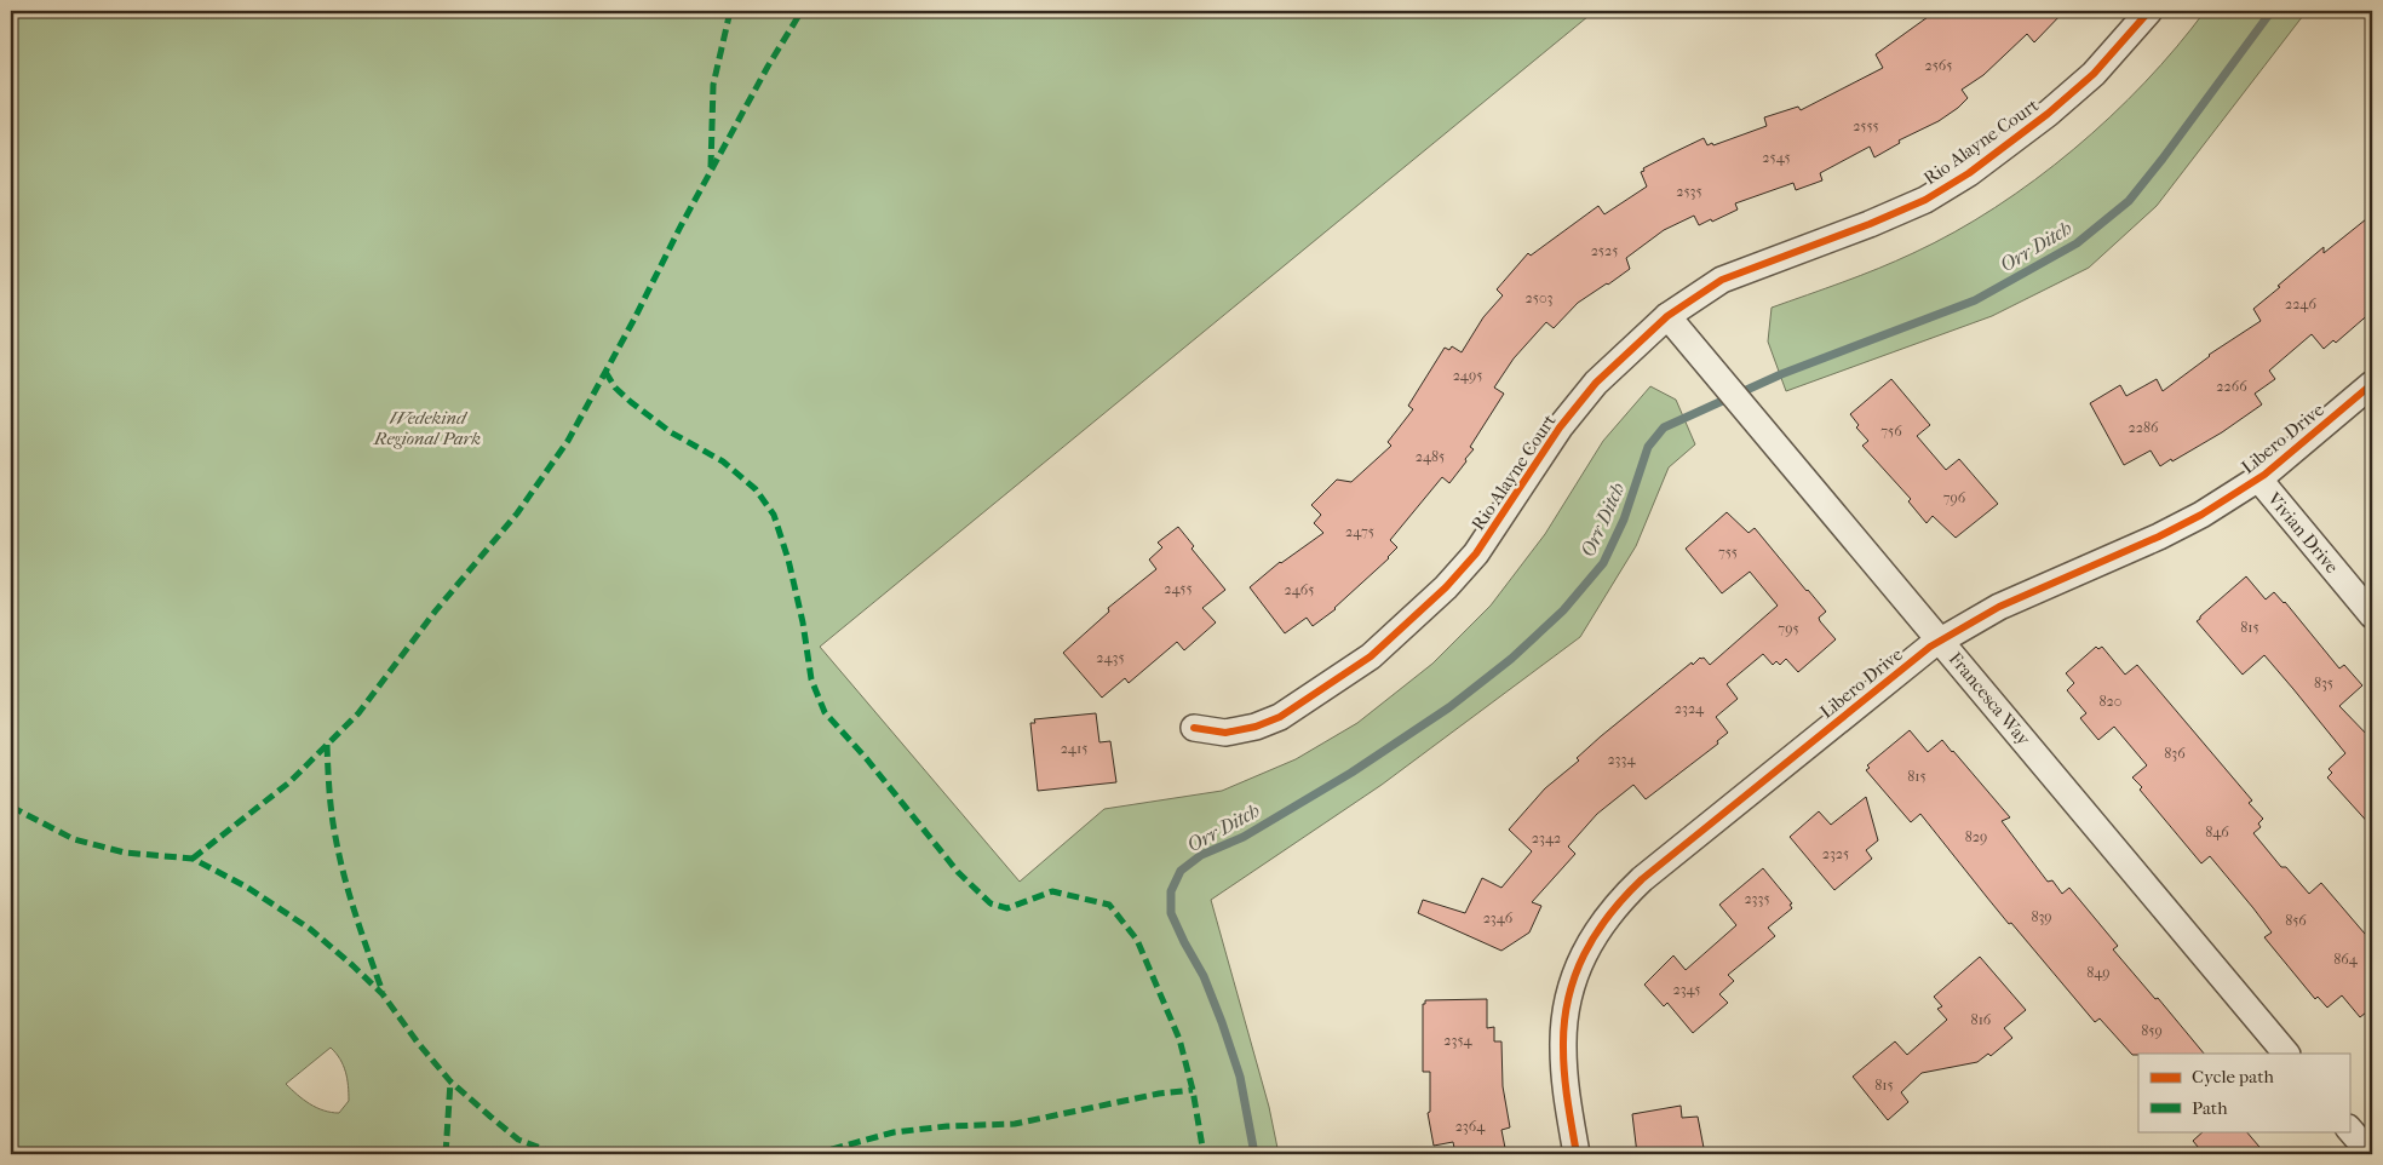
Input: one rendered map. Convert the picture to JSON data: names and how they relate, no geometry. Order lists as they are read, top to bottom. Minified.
{"streets":{"street":["Rio Alayne Court","Libero Drive","Vivian Drive","Francesca Way"]},"crossings":[["Rio Alayne Court","Francesca Way"],["Libero Drive","Vivian Drive"],["Libero Drive","Francesca Way"]],"water":["Orr Ditch"],"parks":["Wedekind Regional Park"],"house_numbers":["2565","2555","2545","2535","2525","2503","2246","2495","2266","2286","756","2485","796","2475","755","2455","2465","815","795","2435","835","820","2324","2415","836","2334","815","846","829","2342","2325","2335","839","2346","856","864","849","2345","816","859","2354","815","2364"],"legend":["Cycle path","Path"]}
